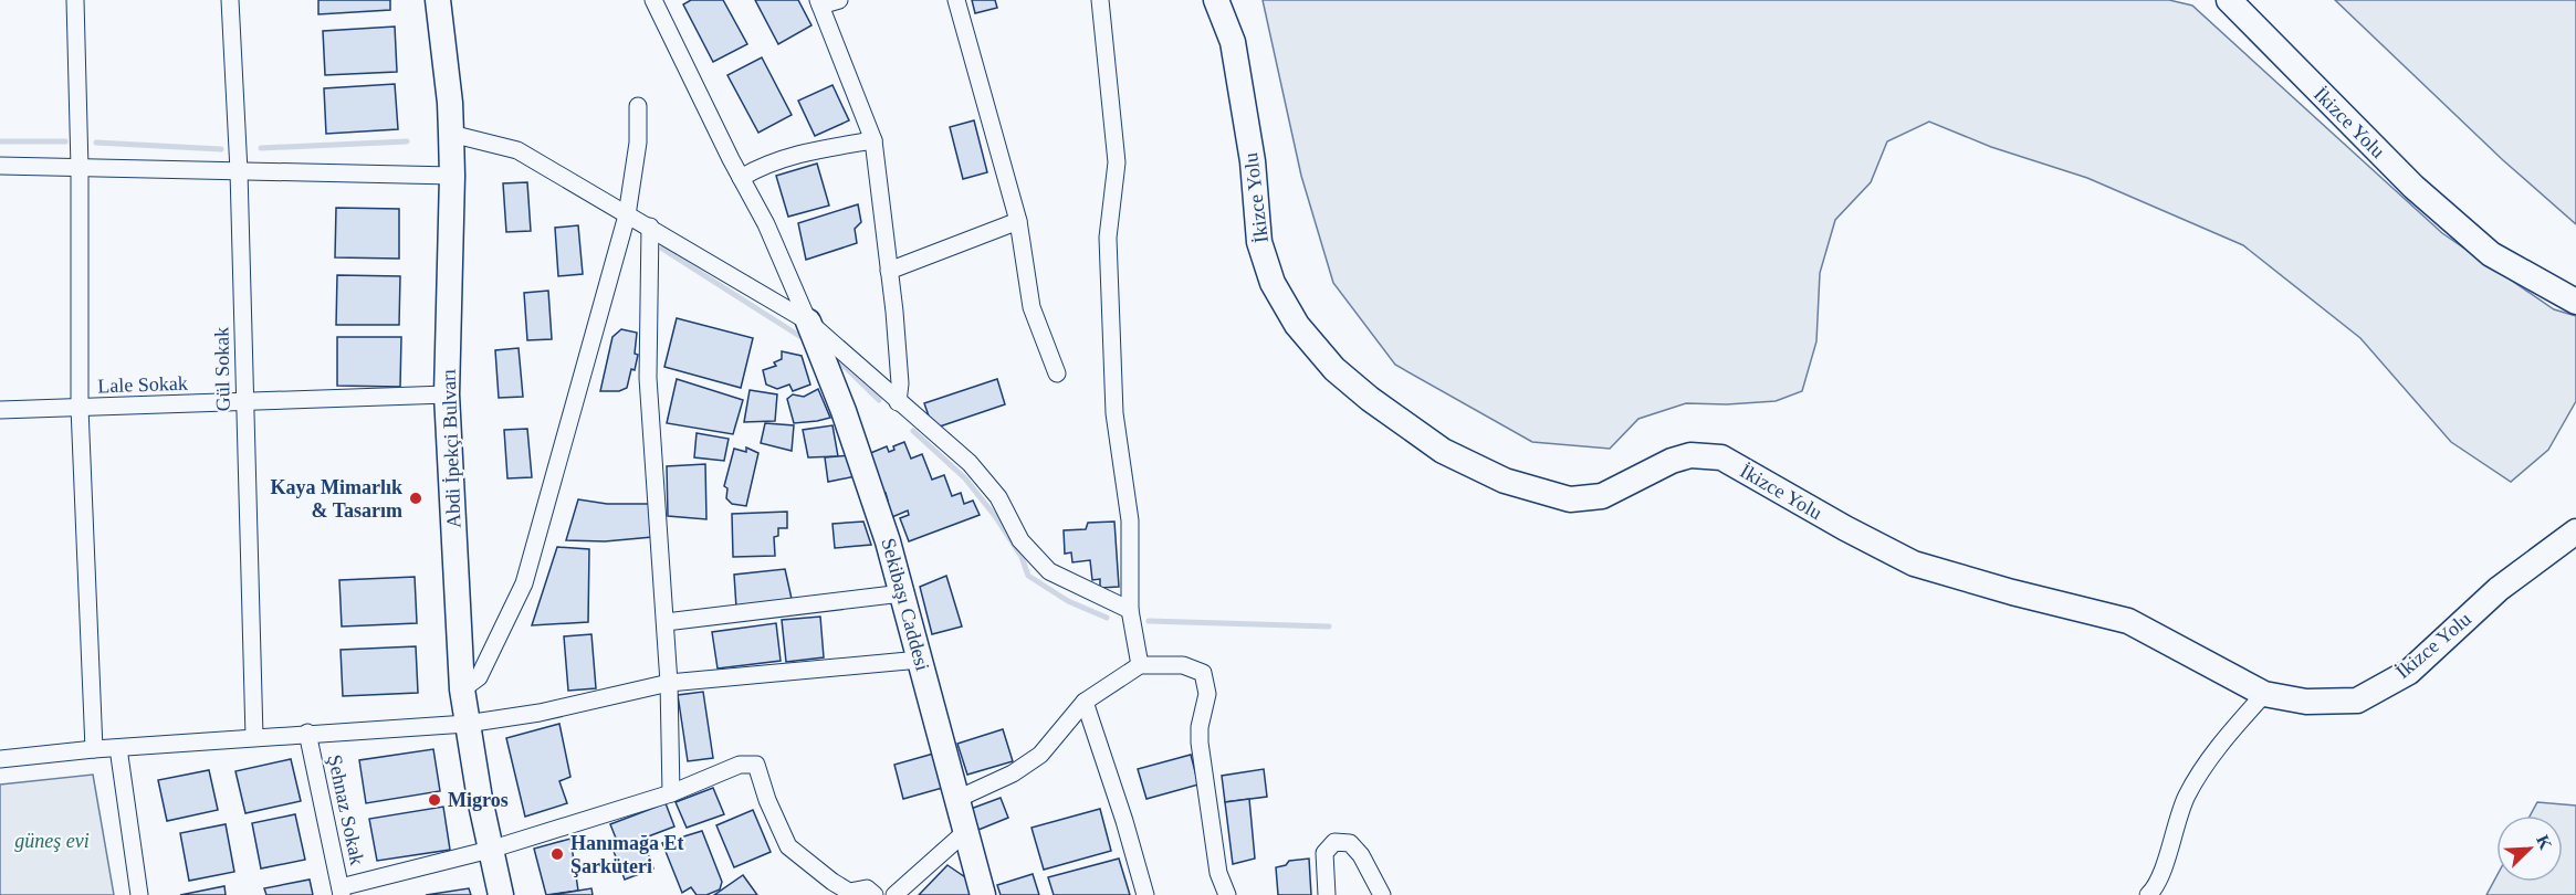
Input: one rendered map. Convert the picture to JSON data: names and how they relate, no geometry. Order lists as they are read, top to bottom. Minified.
{"streets":{"street":["İkizce Yolu","Gül Sokak","Lale Sokak","Abdi İpekçi Bulvarı","Sekibaşı Caddesi","Şehnaz Sokak"]},"crossings":[["Gül Sokak","Lale Sokak"],["Lale Sokak","Abdi İpekçi Bulvarı"]],"parks":["güneş evi"],"places":["Kaya Mimarlık & Tasarım","Migros","Hanımağa Et Şarküteri"],"north":"top right"}
